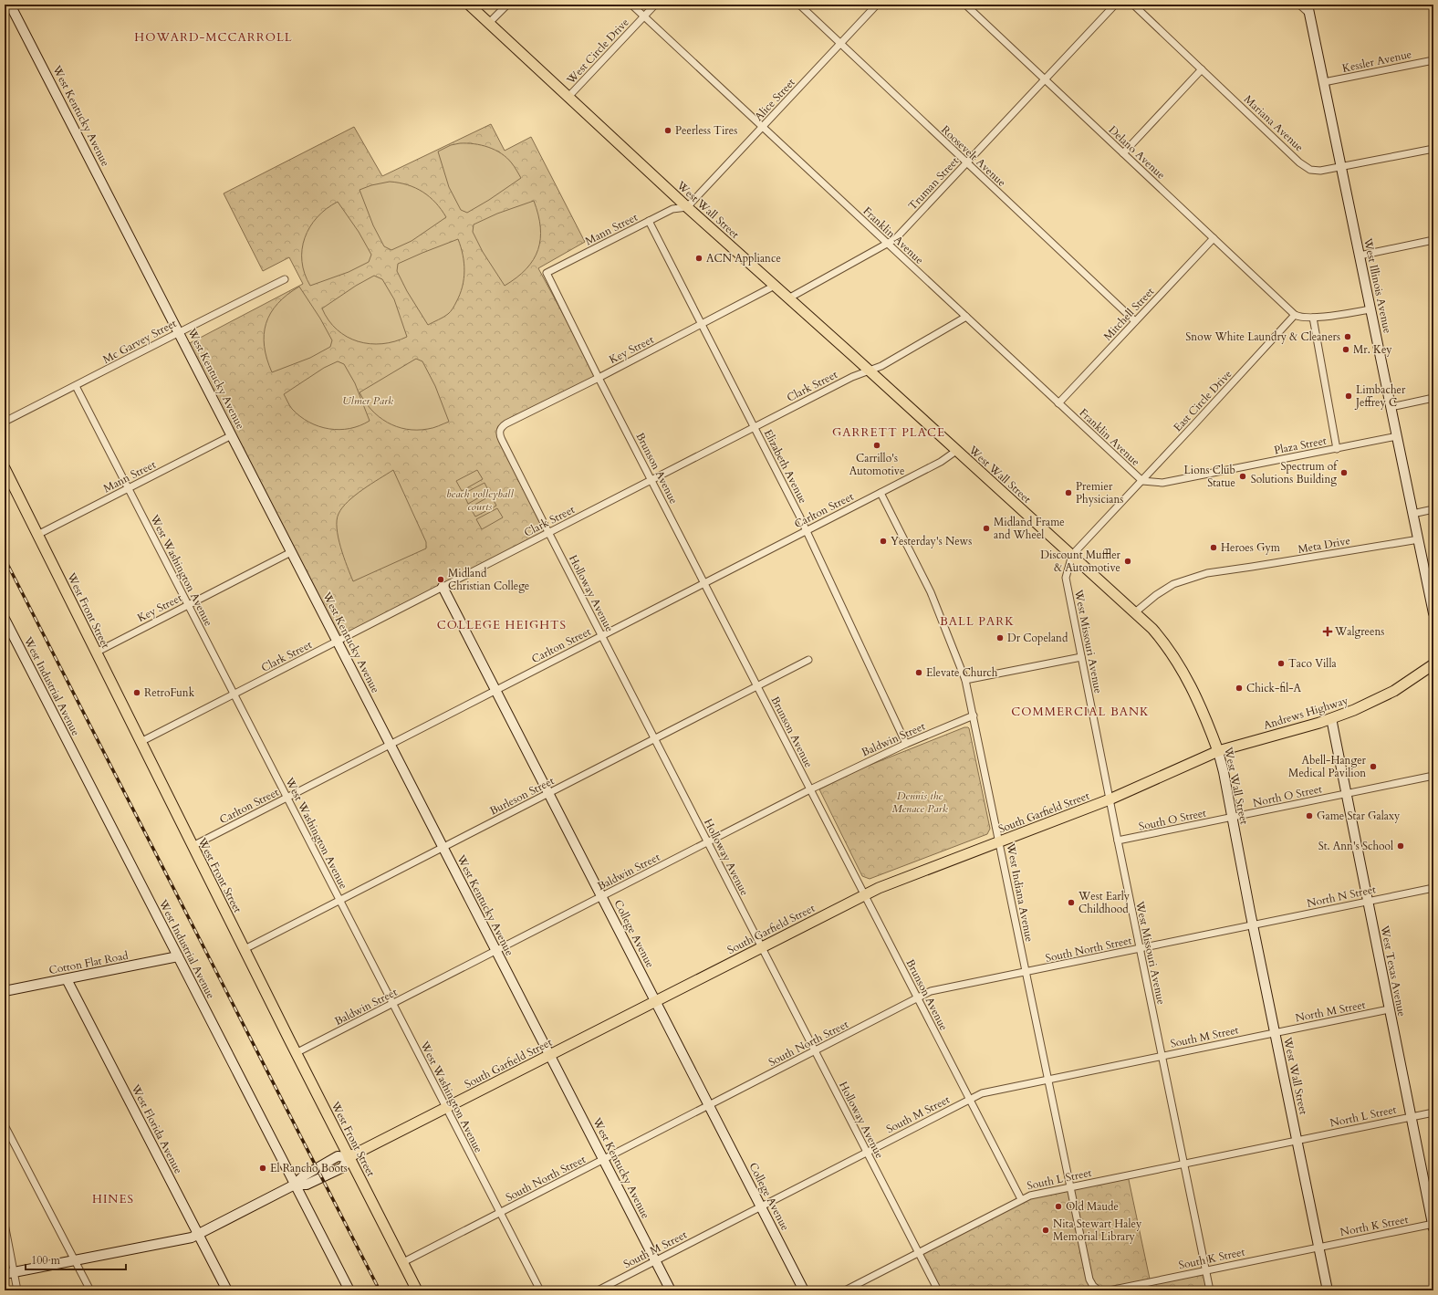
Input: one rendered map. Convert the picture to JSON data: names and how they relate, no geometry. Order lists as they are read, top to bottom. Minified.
{"streets":{"main road":["West Wall Street","West Front Street","Andrews Highway","South Garfield Street"],"street":["West Circle Drive","Kessler Avenue","Alice Street","West Kentucky Avenue","Mariana Avenue","Delano Avenue","Roosevelt Avenue","Truman Street","Mann Street","Franklin Avenue","West Illinois Avenue","Mitchell Street","Mc Garvey Street","Key Street","Clark Street","East Circle Drive","Plaza Street","Elizabeth Avenue","Brunson Avenue","Carlton Street","Meta Drive","West Washington Avenue","Holloway Avenue","West Missouri Avenue","West Industrial Avenue","Baldwin Street","Burleson Street","North O Street","South O Street","West Indiana Avenue","North N Street","College Avenue","South North Street","Cotton Flat Road","West Texas Avenue","North M Street","South M Street","North L Street","West Florida Avenue","South L Street","North K Street","South K Street"]},"crossings":[["West Circle Drive","West Wall Street"],["West Circle Drive","Franklin Avenue"],["Kessler Avenue","West Illinois Avenue"],["Alice Street","Roosevelt Avenue"],["Alice Street","West Wall Street"],["Alice Street","Mann Street"],["Alice Street","Franklin Avenue"],["West Kentucky Avenue","Mann Street"],["West Kentucky Avenue","Mc Garvey Street"],["West Kentucky Avenue","Key Street"],["West Kentucky Avenue","Clark Street"],["West Kentucky Avenue","Carlton Street"],["West Kentucky Avenue","Baldwin Street"],["West Kentucky Avenue","Burleson Street"],["West Kentucky Avenue","South Garfield Street"],["West Kentucky Avenue","South North Street"],["West Kentucky Avenue","South M Street"],["Mariana Avenue","West Illinois Avenue"],["Delano Avenue","Truman Street"],["Delano Avenue","Mitchell Street"],["Delano Avenue","East Circle Drive"],["Roosevelt Avenue","Truman Street"],["Roosevelt Avenue","Mitchell Street"],["Truman Street","West Wall Street"],["Truman Street","Franklin Avenue"],["West Wall Street","Mann Street"],["West Wall Street","Key Street"],["West Wall Street","Clark Street"],["West Wall Street","East Circle Drive"],["West Wall Street","Carlton Street"],["West Wall Street","Meta Drive"],["West Wall Street","West Missouri Avenue"],["West Wall Street","Andrews Highway"],["West Wall Street","North O Street"],["West Wall Street","South Garfield Street"],["West Wall Street","South O Street"],["West Wall Street","North N Street"],["West Wall Street","South North Street"],["West Wall Street","North M Street"],["West Wall Street","South M Street"],["West Wall Street","North L Street"],["West Wall Street","South L Street"],["West Wall Street","North K Street"],["West Wall Street","South K Street"],["Mann Street","Elizabeth Avenue"],["Mann Street","Brunson Avenue"],["Mann Street","West Washington Avenue"],["Mann Street","West Front Street"],["Franklin Avenue","Mitchell Street"],["Franklin Avenue","Clark Street"],["Franklin Avenue","East Circle Drive"],["Franklin Avenue","Plaza Street"],["West Illinois Avenue","Plaza Street"],["West Illinois Avenue","Meta Drive"],["Mc Garvey Street","West Washington Avenue"],["Key Street","Elizabeth Avenue"],["Key Street","Brunson Avenue"],["Key Street","West Washington Avenue"],["Key Street","Holloway Avenue"],["Key Street","West Front Street"],["Clark Street","Elizabeth Avenue"],["Clark Street","Brunson Avenue"],["Clark Street","West Washington Avenue"],["Clark Street","Holloway Avenue"],["Clark Street","West Front Street"],["Clark Street","College Avenue"],["East Circle Drive","Plaza Street"],["East Circle Drive","West Missouri Avenue"],["Elizabeth Avenue","Carlton Street"],["Elizabeth Avenue","Baldwin Street"],["Brunson Avenue","Carlton Street"],["Brunson Avenue","Baldwin Street"],["Brunson Avenue","Burleson Street"],["Brunson Avenue","South Garfield Street"],["Brunson Avenue","South North Street"],["Brunson Avenue","South M Street"],["Brunson Avenue","South L Street"],["Carlton Street","West Washington Avenue"],["Carlton Street","Holloway Avenue"],["Carlton Street","West Front Street"],["Carlton Street","West Indiana Avenue"],["Carlton Street","College Avenue"],["West Washington Avenue","Baldwin Street"],["West Washington Avenue","Burleson Street"],["West Washington Avenue","South Garfield Street"],["West Washington Avenue","South North Street"],["Holloway Avenue","Baldwin Street"],["Holloway Avenue","Burleson Street"],["Holloway Avenue","South Garfield Street"],["Holloway Avenue","South North Street"],["Holloway Avenue","South M Street"],["Holloway Avenue","South L Street"],["West Front Street","Baldwin Street"],["West Front Street","Burleson Street"],["West Front Street","South Garfield Street"],["West Front Street","South North Street"],["West Missouri Avenue","South Garfield Street"],["West Missouri Avenue","South O Street"],["West Missouri Avenue","South North Street"],["West Missouri Avenue","South M Street"],["West Missouri Avenue","South L Street"],["West Missouri Avenue","South K Street"],["West Industrial Avenue","South Garfield Street"],["West Industrial Avenue","Cotton Flat Road"],["Andrews Highway","South Garfield Street"],["Andrews Highway","West Texas Avenue"],["Baldwin Street","West Indiana Avenue"],["Baldwin Street","College Avenue"],["Burleson Street","College Avenue"],["North O Street","South O Street"],["North O Street","West Texas Avenue"],["South Garfield Street","West Indiana Avenue"],["South Garfield Street","College Avenue"],["South Garfield Street","West Florida Avenue"],["West Indiana Avenue","South North Street"],["West Indiana Avenue","South M Street"],["West Indiana Avenue","South L Street"],["North N Street","South North Street"],["North N Street","West Texas Avenue"],["College Avenue","South North Street"],["College Avenue","South M Street"],["Cotton Flat Road","West Florida Avenue"],["West Texas Avenue","North M Street"],["West Texas Avenue","North L Street"],["West Texas Avenue","North K Street"],["North M Street","South M Street"],["North L Street","South L Street"],["North K Street","South K Street"]],"districts":["HOWARD-MCCARROLL","GARRETT PLACE","BALL PARK","COLLEGE HEIGHTS","COMMERCIAL BANK","HINES"],"parks":["Ulmer Park","beach volleyball courts","Dennis the Menace Park"],"places":{"other":["Peerless Tires","ACN Appliance","Snow White Laundry & Cleaners","Mr. Key","Limbacher Jeffrey C","Carrillo's Automotive","Spectrum of Solutions Building","Lions Club Statue","Premier Physicians","Midland Frame and Wheel","Yesterday's News","Heroes Gym","Discount Muffler & Automotive","Midland Christian College","Dr Copeland","Taco Villa","Elevate Church","Chick-fil-A","RetroFunk","Abell-Hanger Medical Pavilion","Game Star Galaxy","St. Ann's School","West Early Childhood","El Rancho Boots","Old Maude","Nita Stewart Haley Memorial Library"],"health":["Walgreens"]},"scale_bar":"100 m"}
